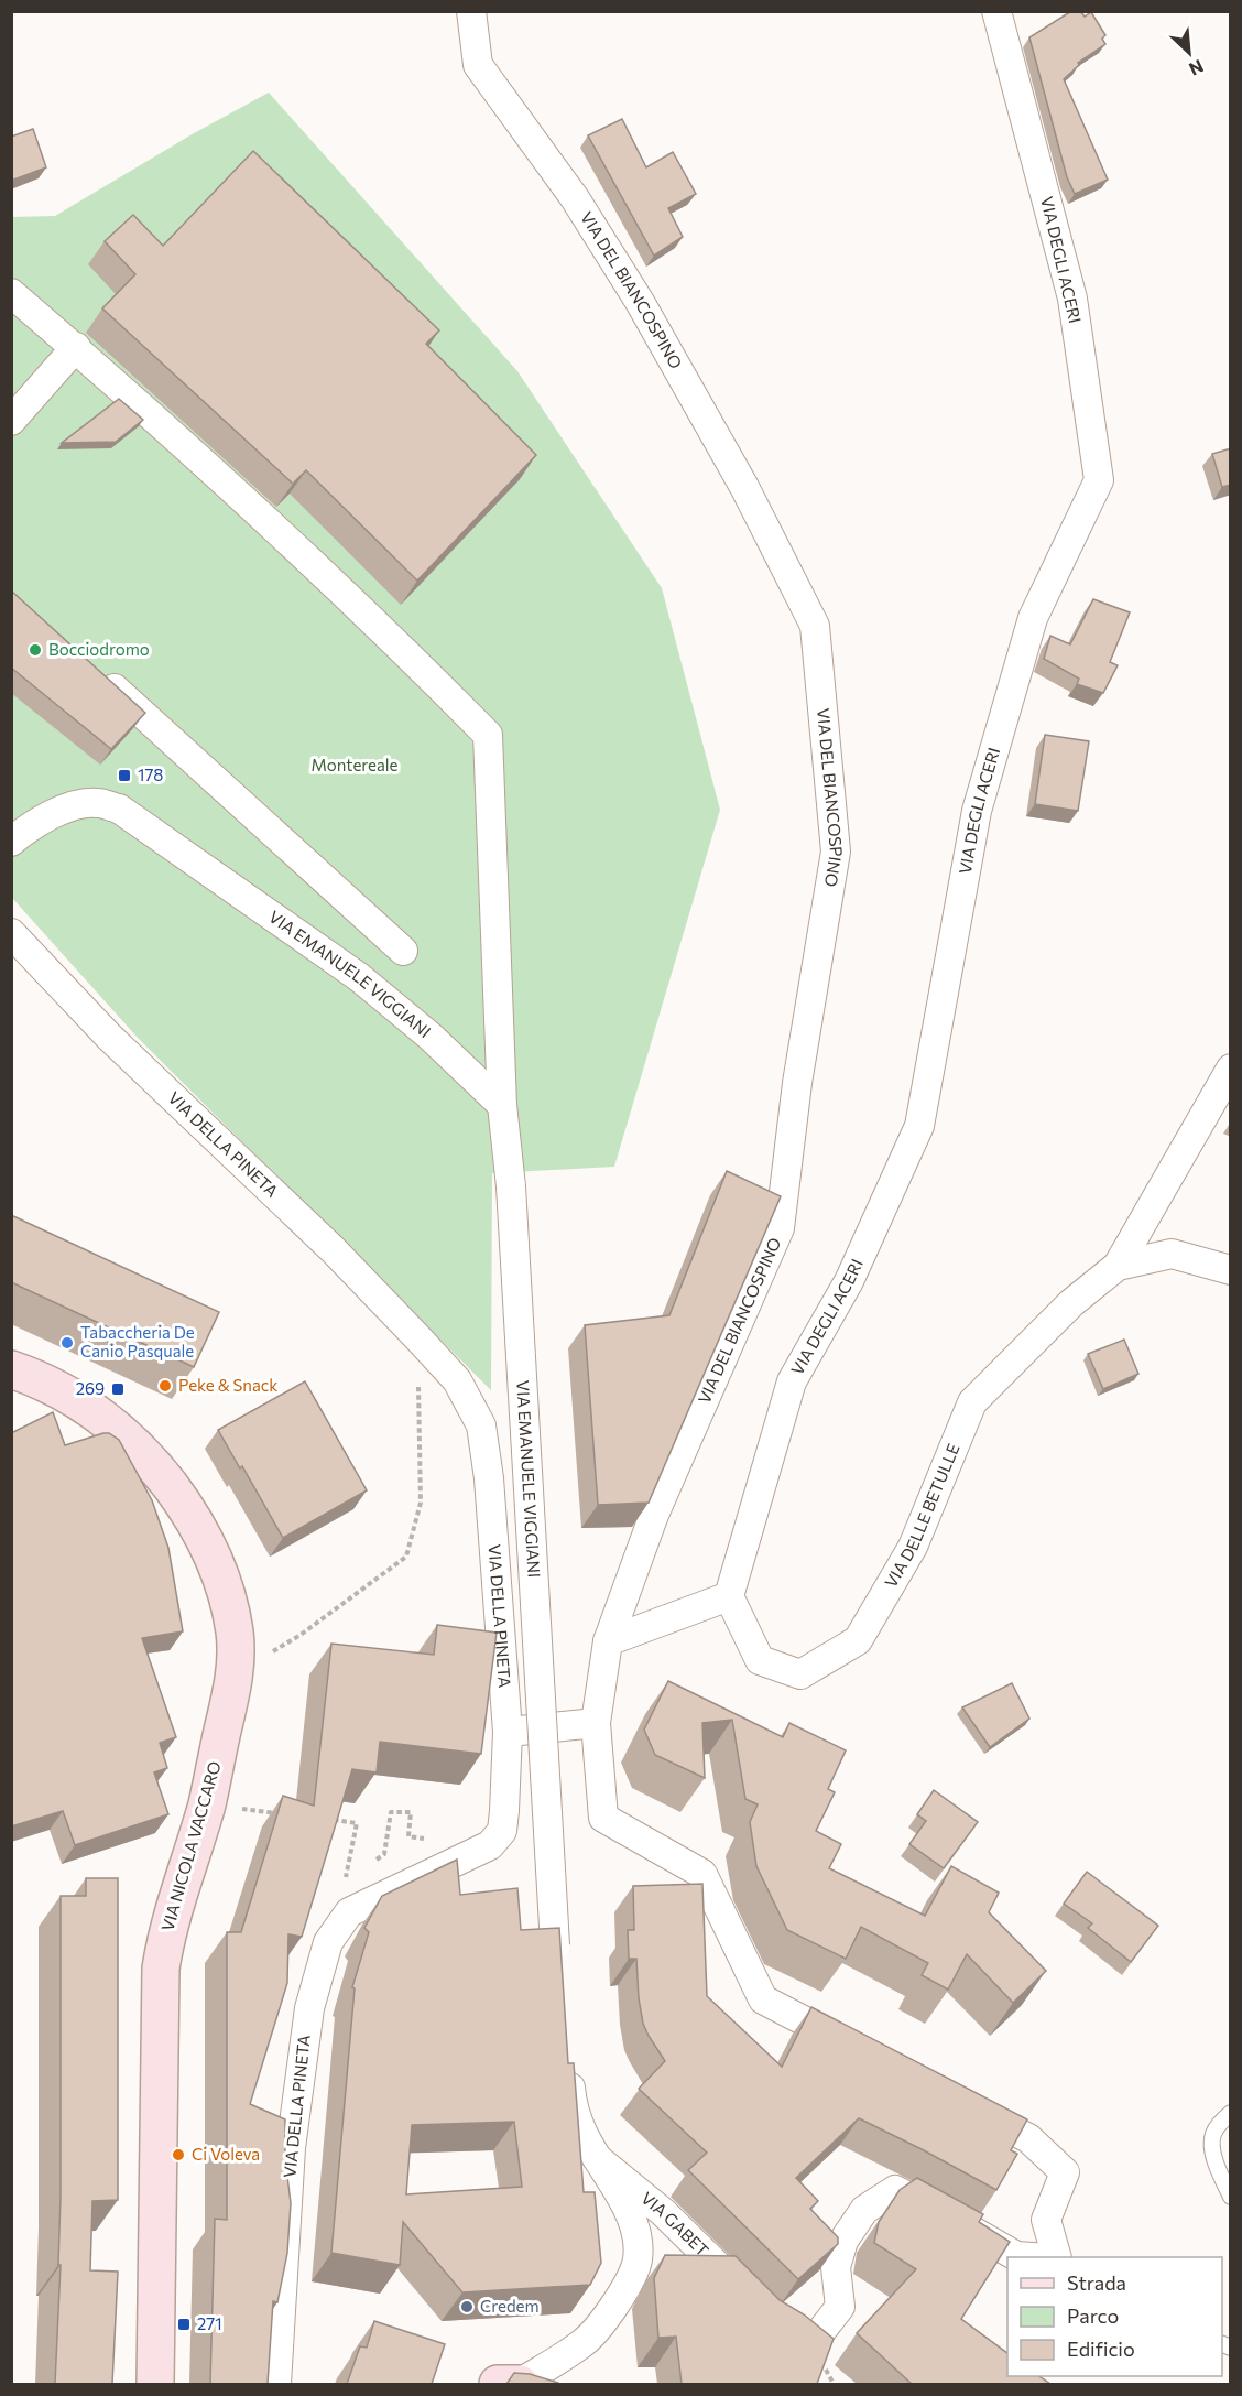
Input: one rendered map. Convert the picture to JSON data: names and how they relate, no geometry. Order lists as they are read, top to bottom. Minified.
{"streets":{"street":["VIA DEGLI ACERI","VIA DEL BIANCOSPINO","VIA EMANUELE VIGGIANI","VIA DELLA PINETA","VIA DELLE BETULLE","VIA NICOLA VACCARO","VIA GABET"]},"crossings":[["VIA DEGLI ACERI","VIA DELLE BETULLE"]],"parks":["Montereale"],"places":{"other":["Bocciodromo","Tabaccheria De Canio Pasquale","Peke & Snack","Ci Voleva","Credem"],"transit":["178","269","271"]},"legend":["Strada","Parco","Edificio"],"north":"bottom right"}
